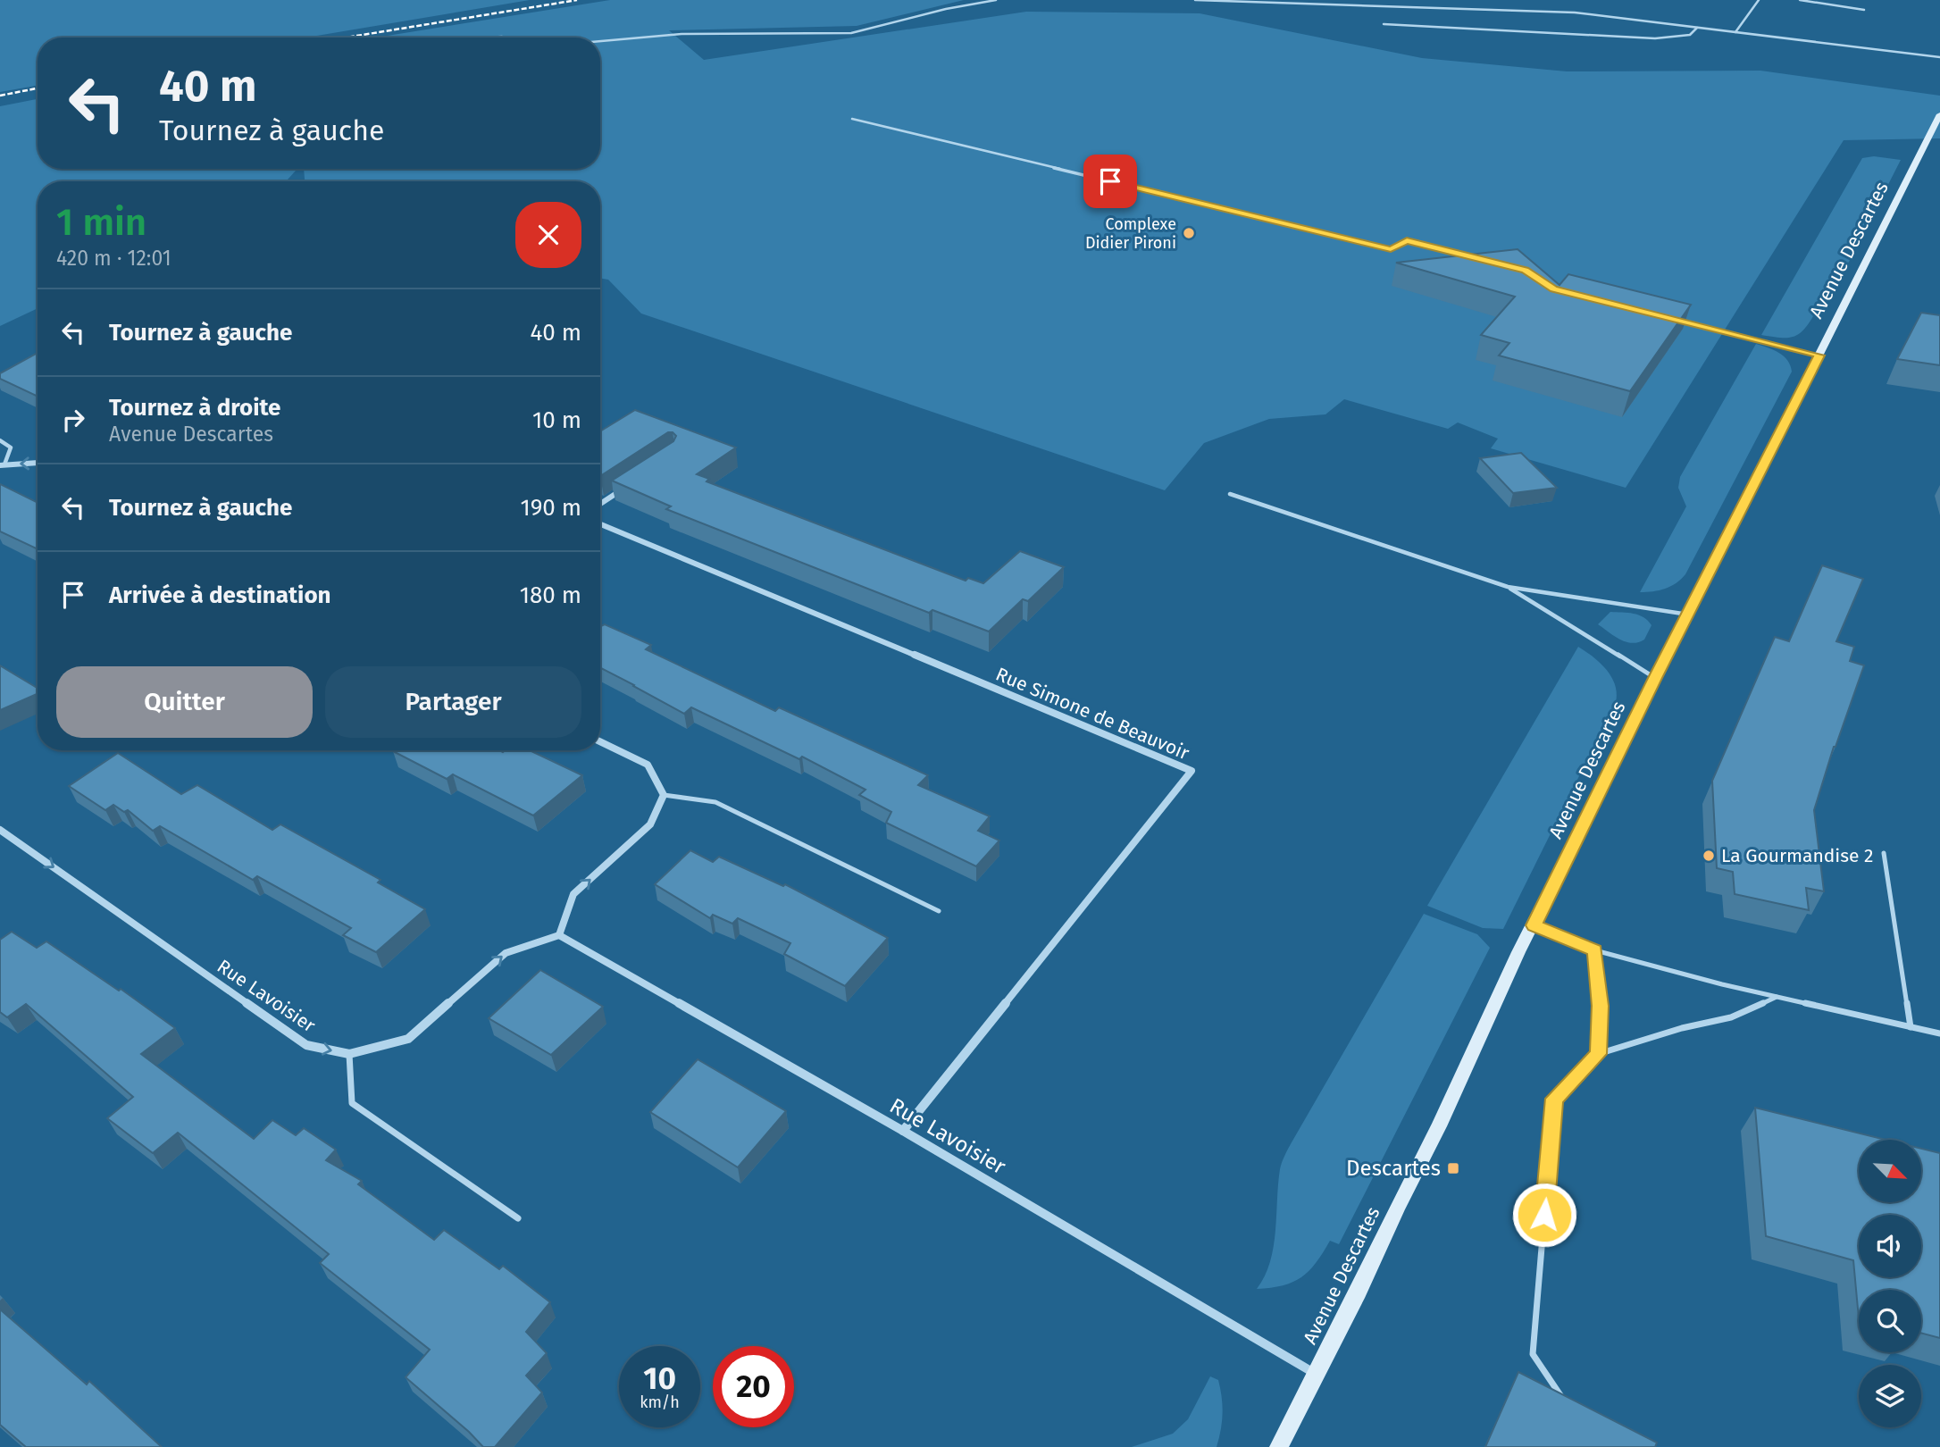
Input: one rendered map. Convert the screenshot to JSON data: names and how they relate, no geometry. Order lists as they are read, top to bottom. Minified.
{"streets":{"main road":["Avenue Descartes"],"street":["Rue Simone de Beauvoir","Rue Lavoisier"]},"crossings":[["Avenue Descartes","Rue Lavoisier"],["Rue Simone de Beauvoir","Rue Lavoisier"]],"one_way":["Rue Lavoisier"],"places":{"other":["Complexe Didier Pironi","La Gourmandise 2"],"transit":["Descartes"]},"north":"bottom right","page":{"turn":["40 m","Tournez à gauche"],"heading":["1 min","420 m · 12:01"],"list":[{"name":"Tournez à gauche","value":"40 m"},{"name":"Tournez à droite","note":"Avenue Descartes","value":"10 m"},{"name":"Tournez à gauche","value":"190 m"},{"name":"Arrivée à destination","value":"180 m"}],"buttons":["Quitter","Partager"],"speed":"10 km/h","limit":"20"}}
